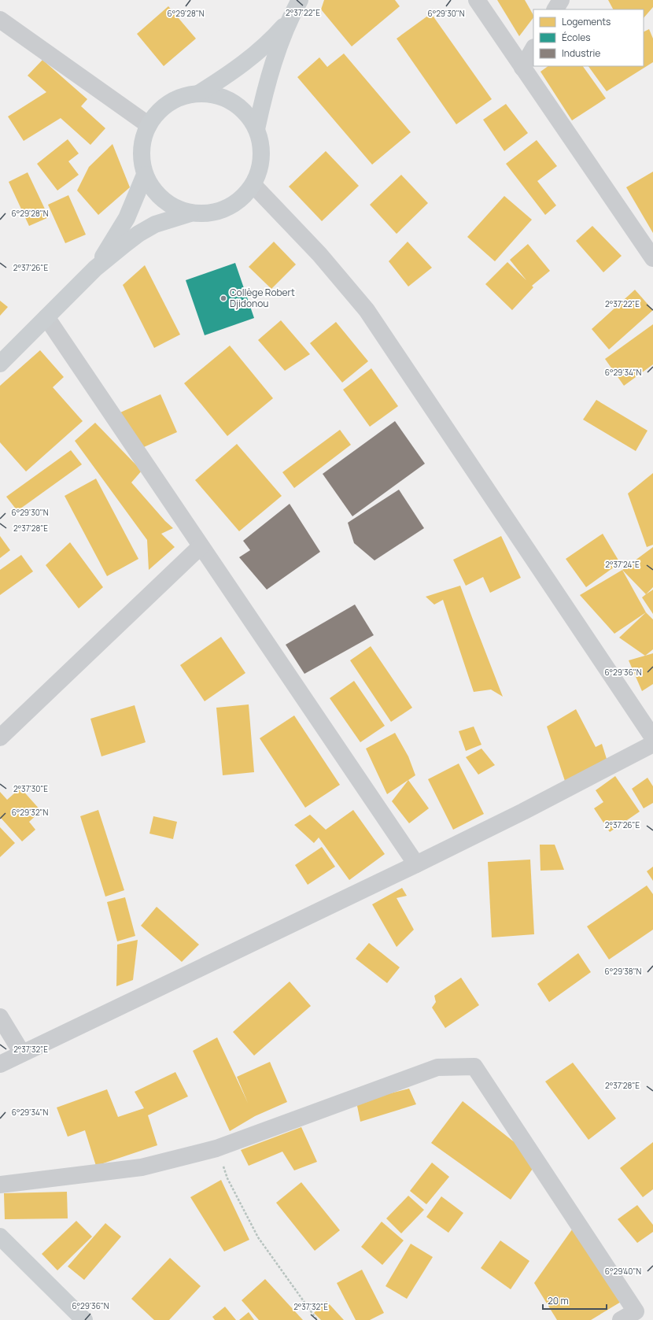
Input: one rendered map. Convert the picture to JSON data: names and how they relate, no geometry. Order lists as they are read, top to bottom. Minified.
{"places":["Collège Robert Djidonou"],"legend":["Logements","Écoles","Industrie"],"scale_bar":"20 m","coordinates":["2°37'22\"E","6°29'28\"N","6°29'30\"N","2°37'26\"E","6°29'34\"N","2°37'28\"E","2°37'24\"E","6°29'36\"N","2°37'30\"E","6°29'32\"N","6°29'38\"N","2°37'32\"E","6°29'40\"N"]}
